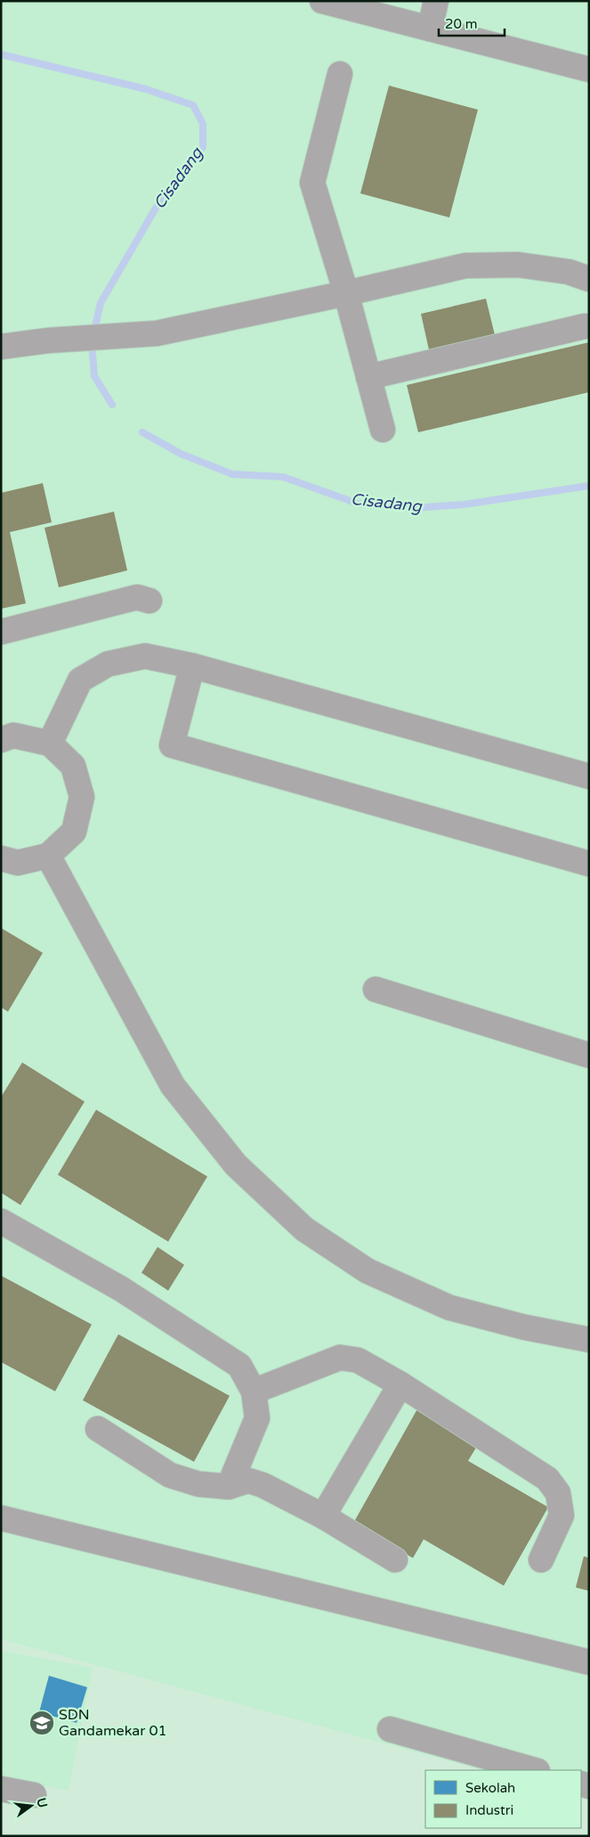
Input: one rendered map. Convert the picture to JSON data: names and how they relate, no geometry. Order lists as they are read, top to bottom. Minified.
{"water":["Cisadang"],"places":{"school or university":["SDN Gandamekar 01"]},"legend":["Sekolah","Industri"],"scale_bar":"20 m","north":"right"}
